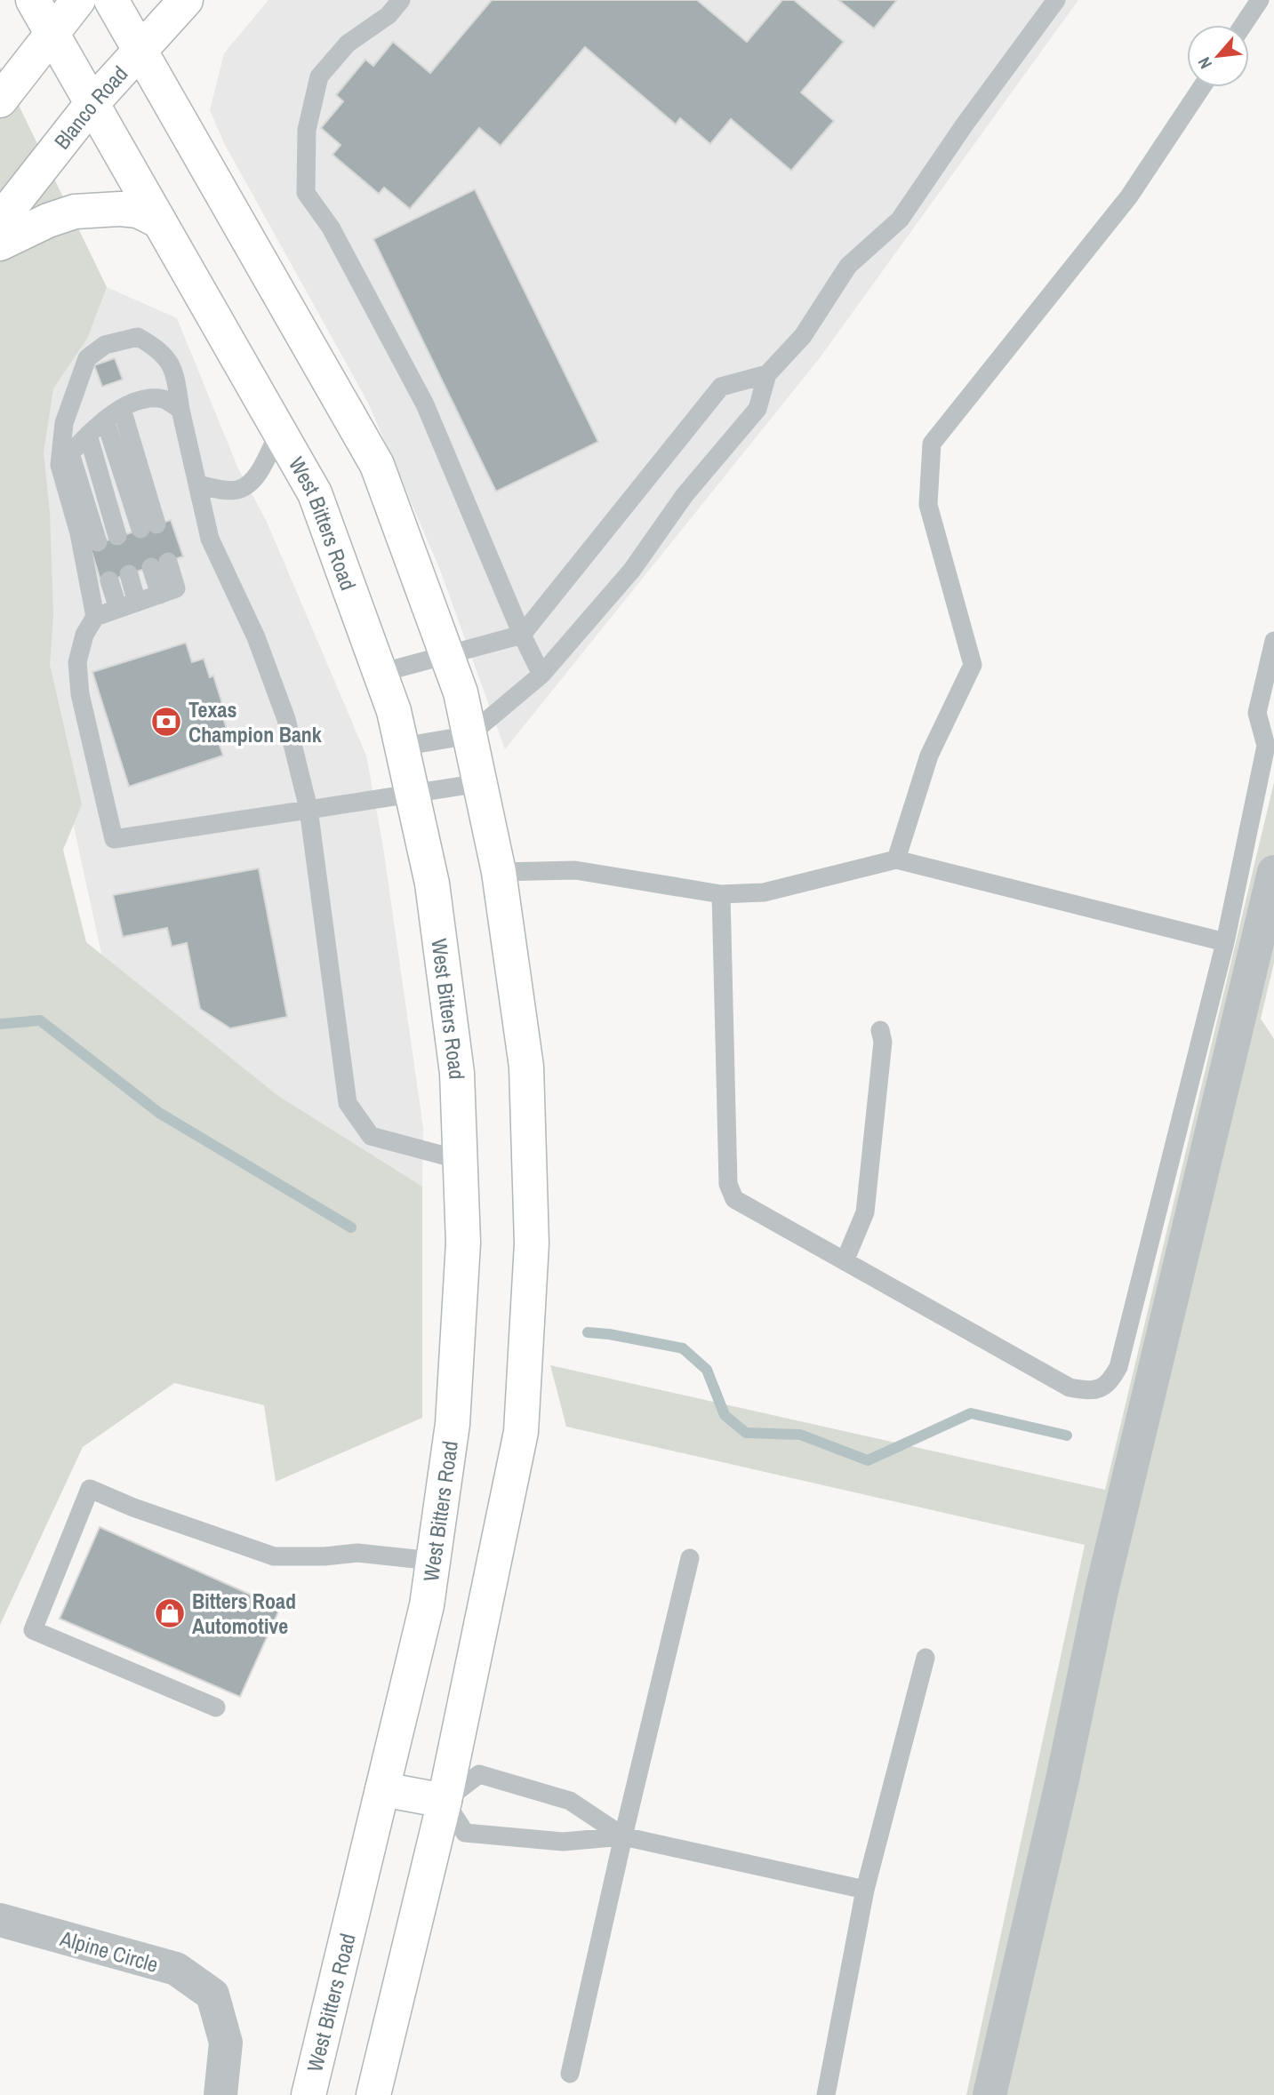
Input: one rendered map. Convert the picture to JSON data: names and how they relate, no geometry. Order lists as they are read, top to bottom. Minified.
{"streets":{"main road":["Blanco Road","West Bitters Road"],"street":["Alpine Circle"]},"crossings":[["Blanco Road","West Bitters Road"]],"places":{"bank":["Texas Champion Bank"],"shop":["Bitters Road Automotive"]},"north":"bottom left"}
